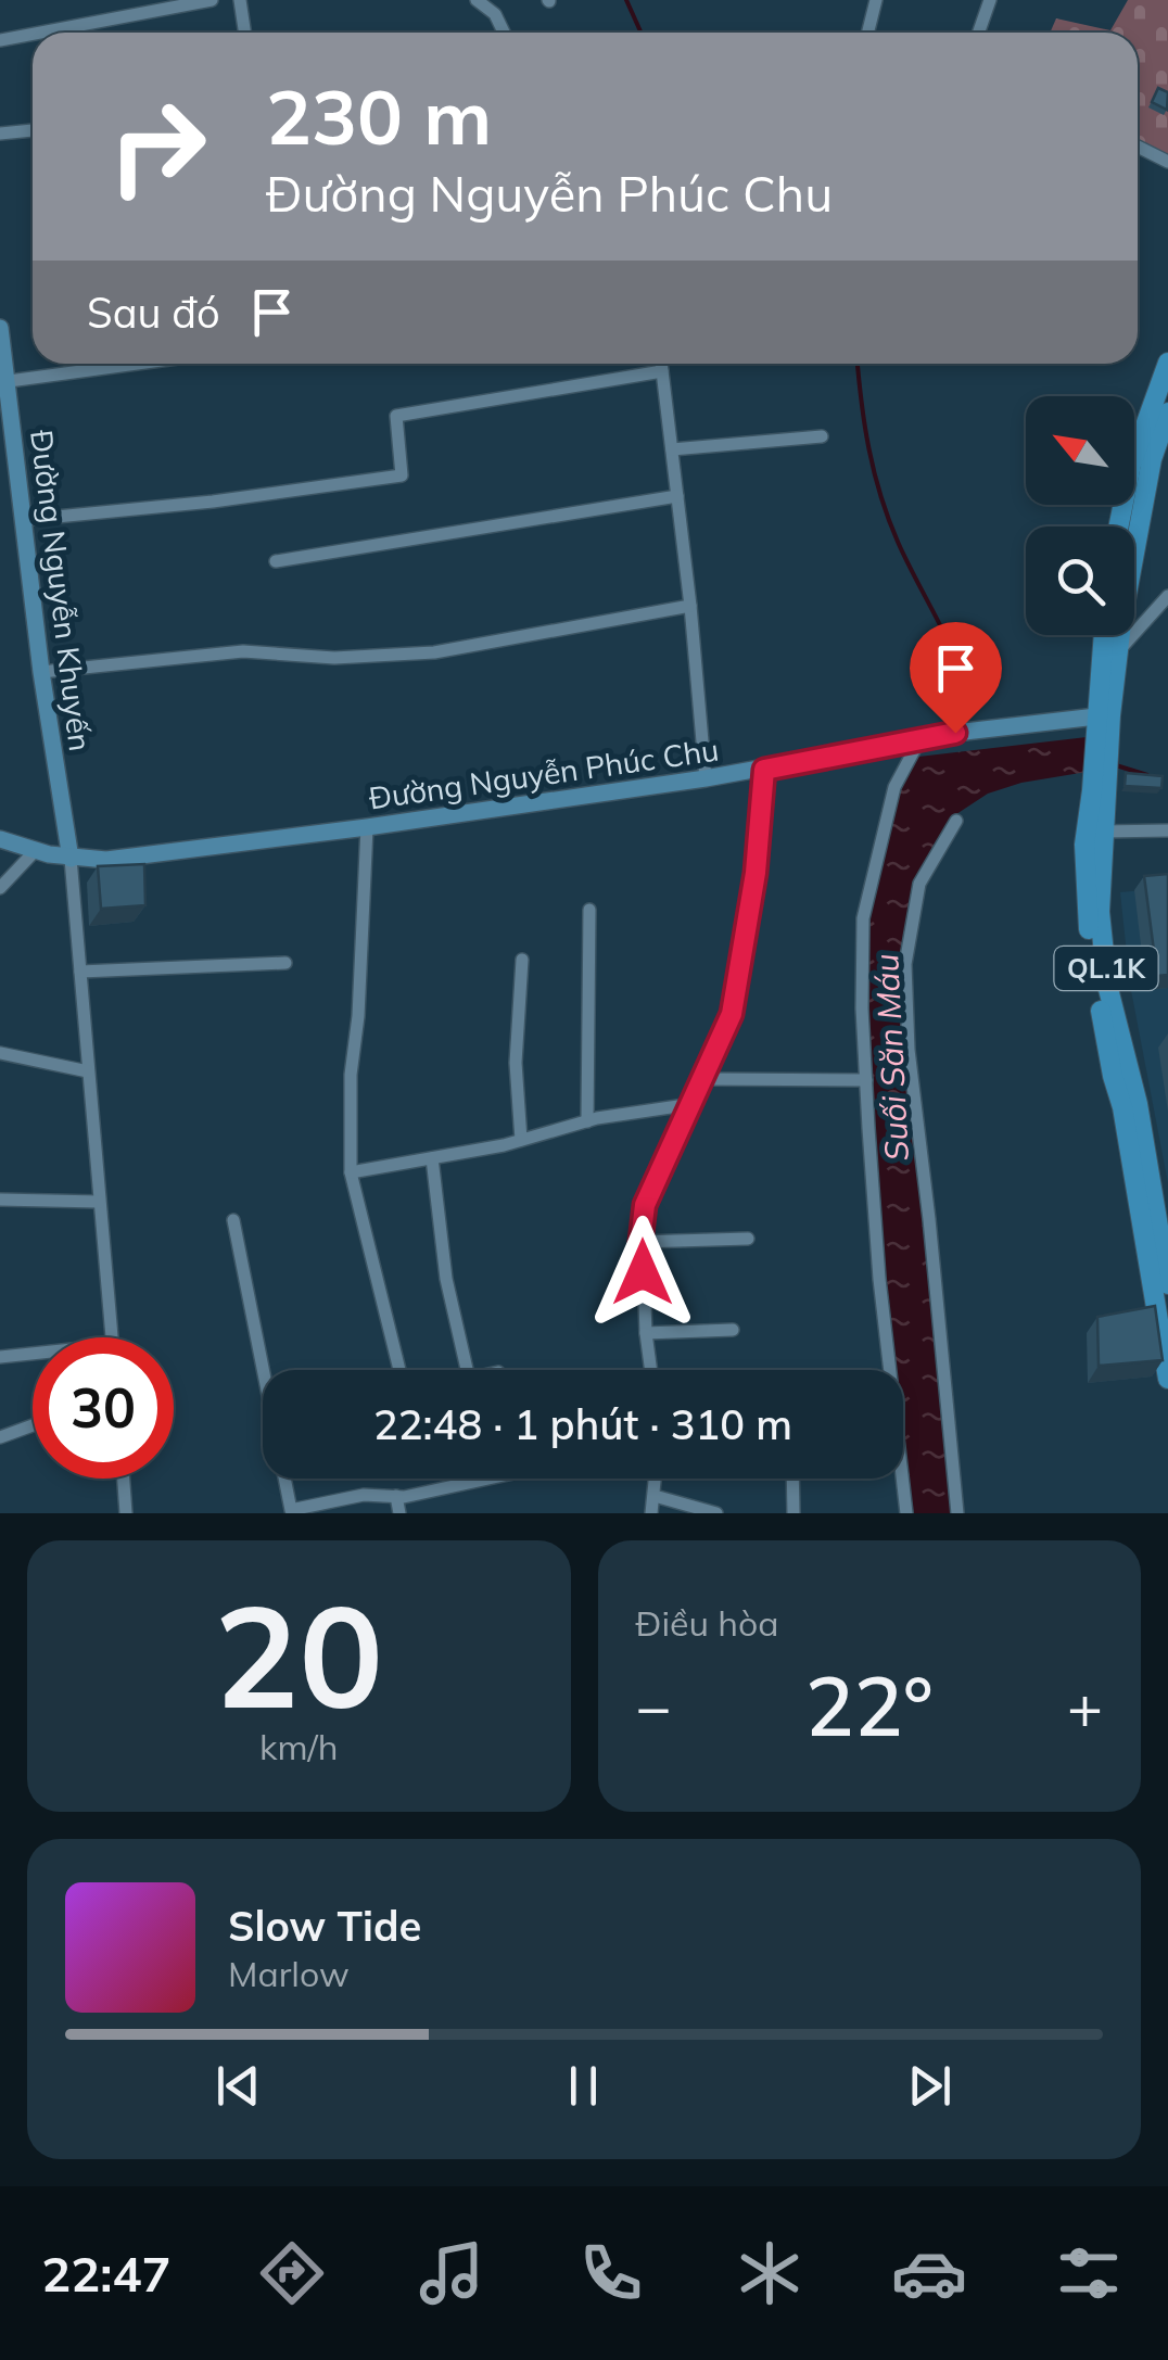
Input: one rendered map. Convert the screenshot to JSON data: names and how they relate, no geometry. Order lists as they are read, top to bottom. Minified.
{"streets":{"main road":["QL.1K"],"street":["Đường Nguyễn Khuyến","Đường Nguyễn Phúc Chu"]},"crossings":[["Đường Nguyễn Khuyến","Đường Nguyễn Phúc Chu"],["Đường Nguyễn Phúc Chu","QL.1K"]],"water":["Suối Săn Máu"],"north":"top left","page":{"turn":["230 m","Đường Nguyễn Phúc Chu"],"then":"Sau đó","limit":"30","trip":"22:48 · 1 phút · 310 m","tile":[["20","km/h"],"Điều hòa"],"heat":["−","22°","+"],"song":["Slow Tide","Marlow"],"tabs":"22:47"}}
